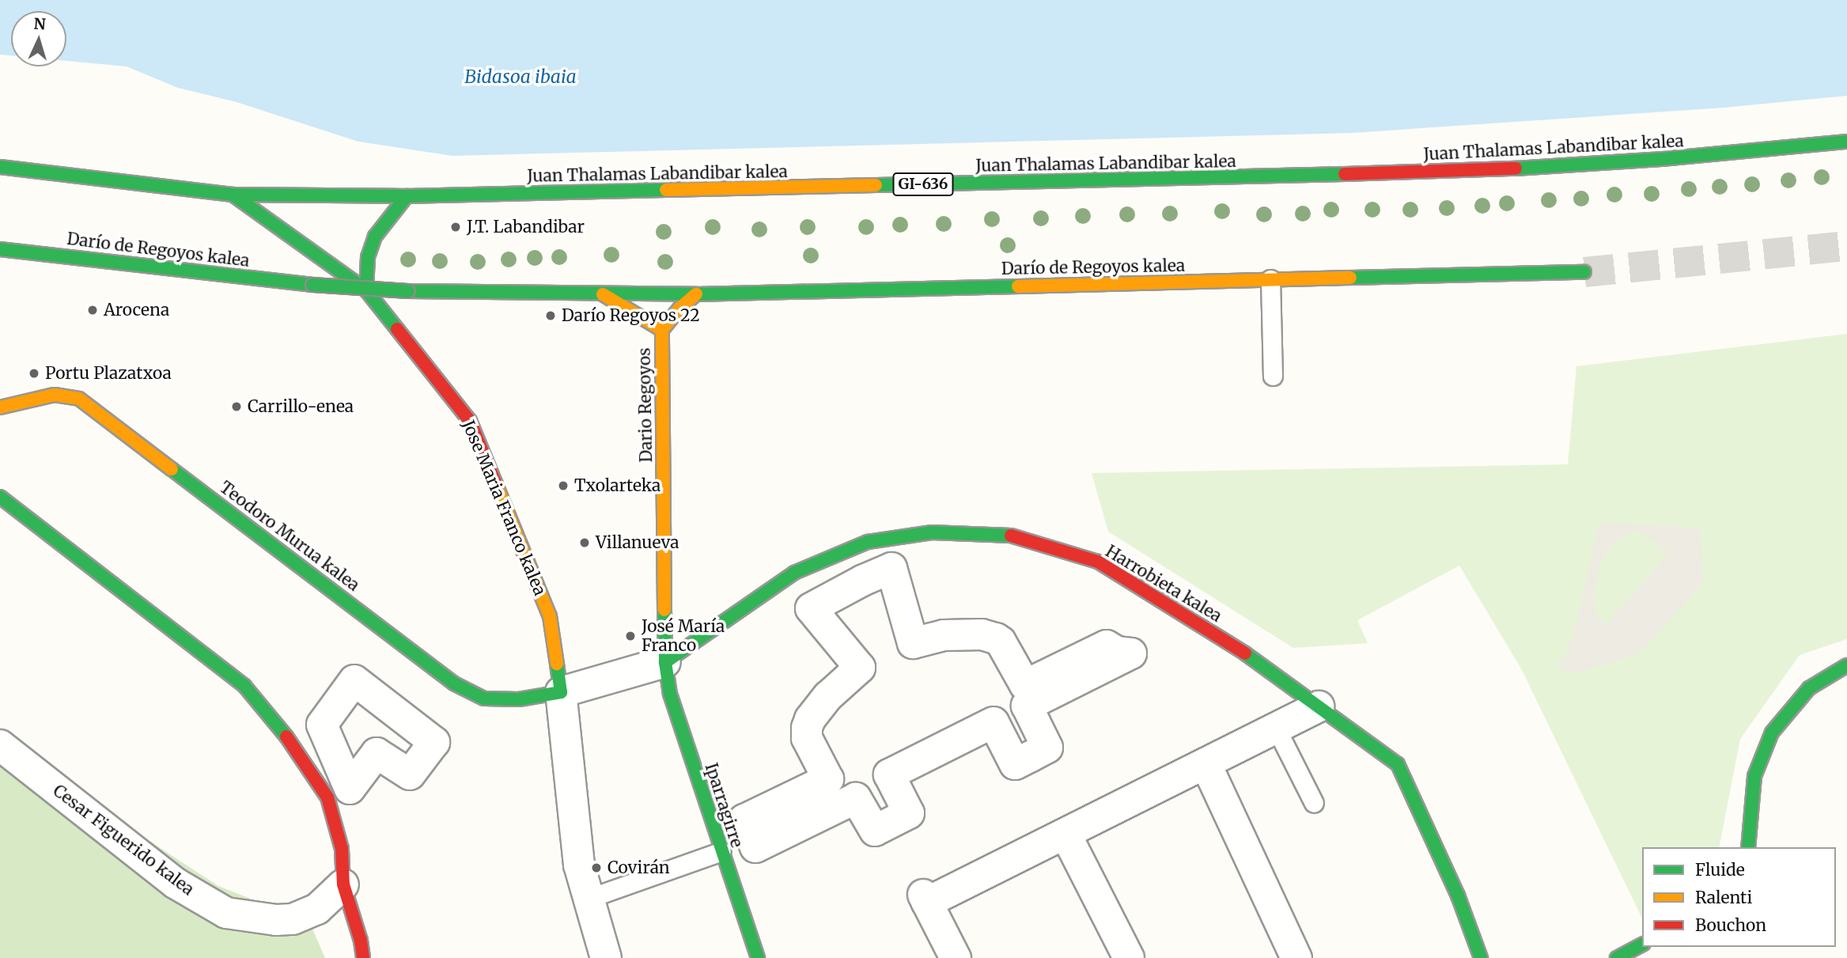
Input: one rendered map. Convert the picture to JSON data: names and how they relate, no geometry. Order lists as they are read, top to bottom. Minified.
{"streets":{"street":["Juan Thalamas Labandibar kalea","GI-636","Darío de Regoyos kalea","Dario Regoyos","Jose Maria Franco kalea","Teodoro Murua kalea","Harrobieta kalea","Iparragirre","Cesar Figuerido kalea"]},"crossings":[["Juan Thalamas Labandibar kalea","Jose Maria Franco kalea"],["Darío de Regoyos kalea","Dario Regoyos"],["Dario Regoyos","Harrobieta kalea"],["Dario Regoyos","Iparragirre"],["Jose Maria Franco kalea","Teodoro Murua kalea"],["Harrobieta kalea","Iparragirre"]],"water":["Bidasoa ibaia"],"places":["J.T. Labandibar","Arocena","Darío Regoyos 22","Portu Plazatxoa","Carrillo-enea","Txolarteka","Villanueva","José María Franco","Covirán"],"legend":["Fluide","Ralenti","Bouchon"],"north":"top"}
